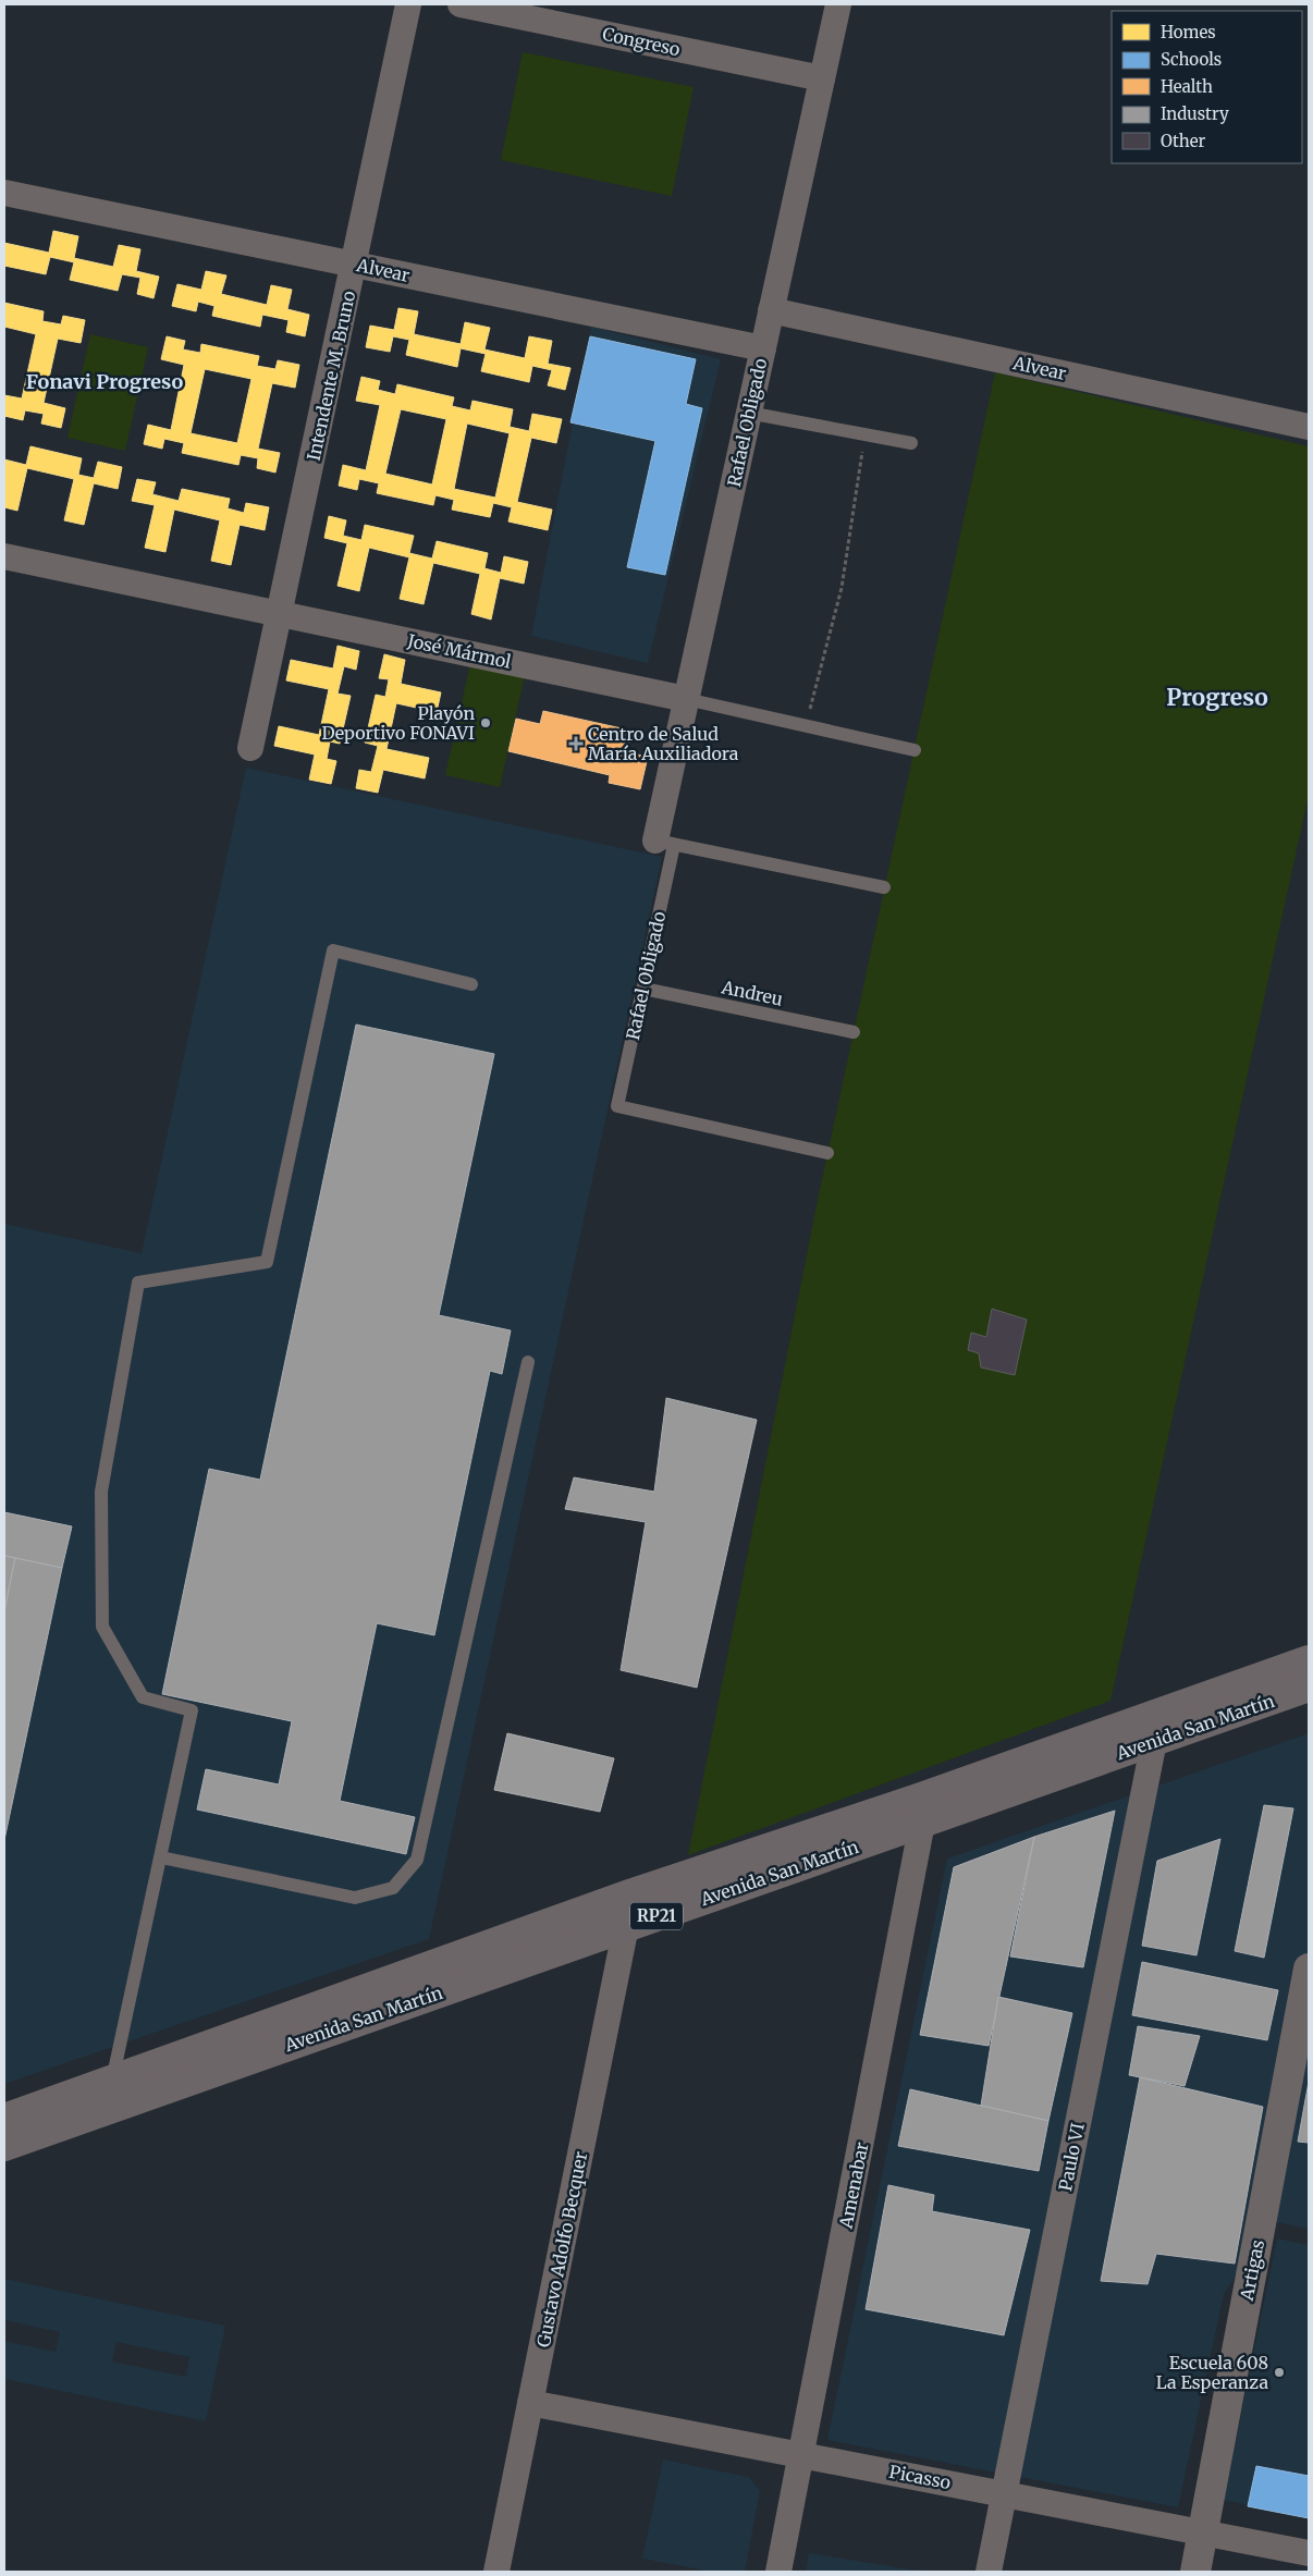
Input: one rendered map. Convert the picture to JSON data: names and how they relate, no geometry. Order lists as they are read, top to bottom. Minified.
{"streets":{"main road":["Avenida San Martín","RP21"],"street":["Congreso","Alvear","Intendente M. Bruno","Rafael Obligado","José Mármol","Paulo VI","Amenabar","Gustavo Adolfo Becquer","Artigas","Picasso"],"lane":["Andreu"]},"crossings":[["Congreso","Rafael Obligado"],["Alvear","Intendente M. Bruno"],["Alvear","Rafael Obligado"],["Intendente M. Bruno","José Mármol"],["Rafael Obligado","José Mármol"],["Rafael Obligado","Andreu"],["Avenida San Martín","Paulo VI"],["Avenida San Martín","Amenabar"],["Avenida San Martín","Gustavo Adolfo Becquer"],["Paulo VI","Picasso"],["Amenabar","Picasso"],["Gustavo Adolfo Becquer","Picasso"],["Artigas","Picasso"]],"districts":["Fonavi Progreso","Progreso"],"places":{"other":["Playón Deportivo FONAVI","Escuela 608 La Esperanza"],"health":["Centro de Salud María Auxiliadora"]},"legend":["Homes","Schools","Health","Industry","Other"]}
